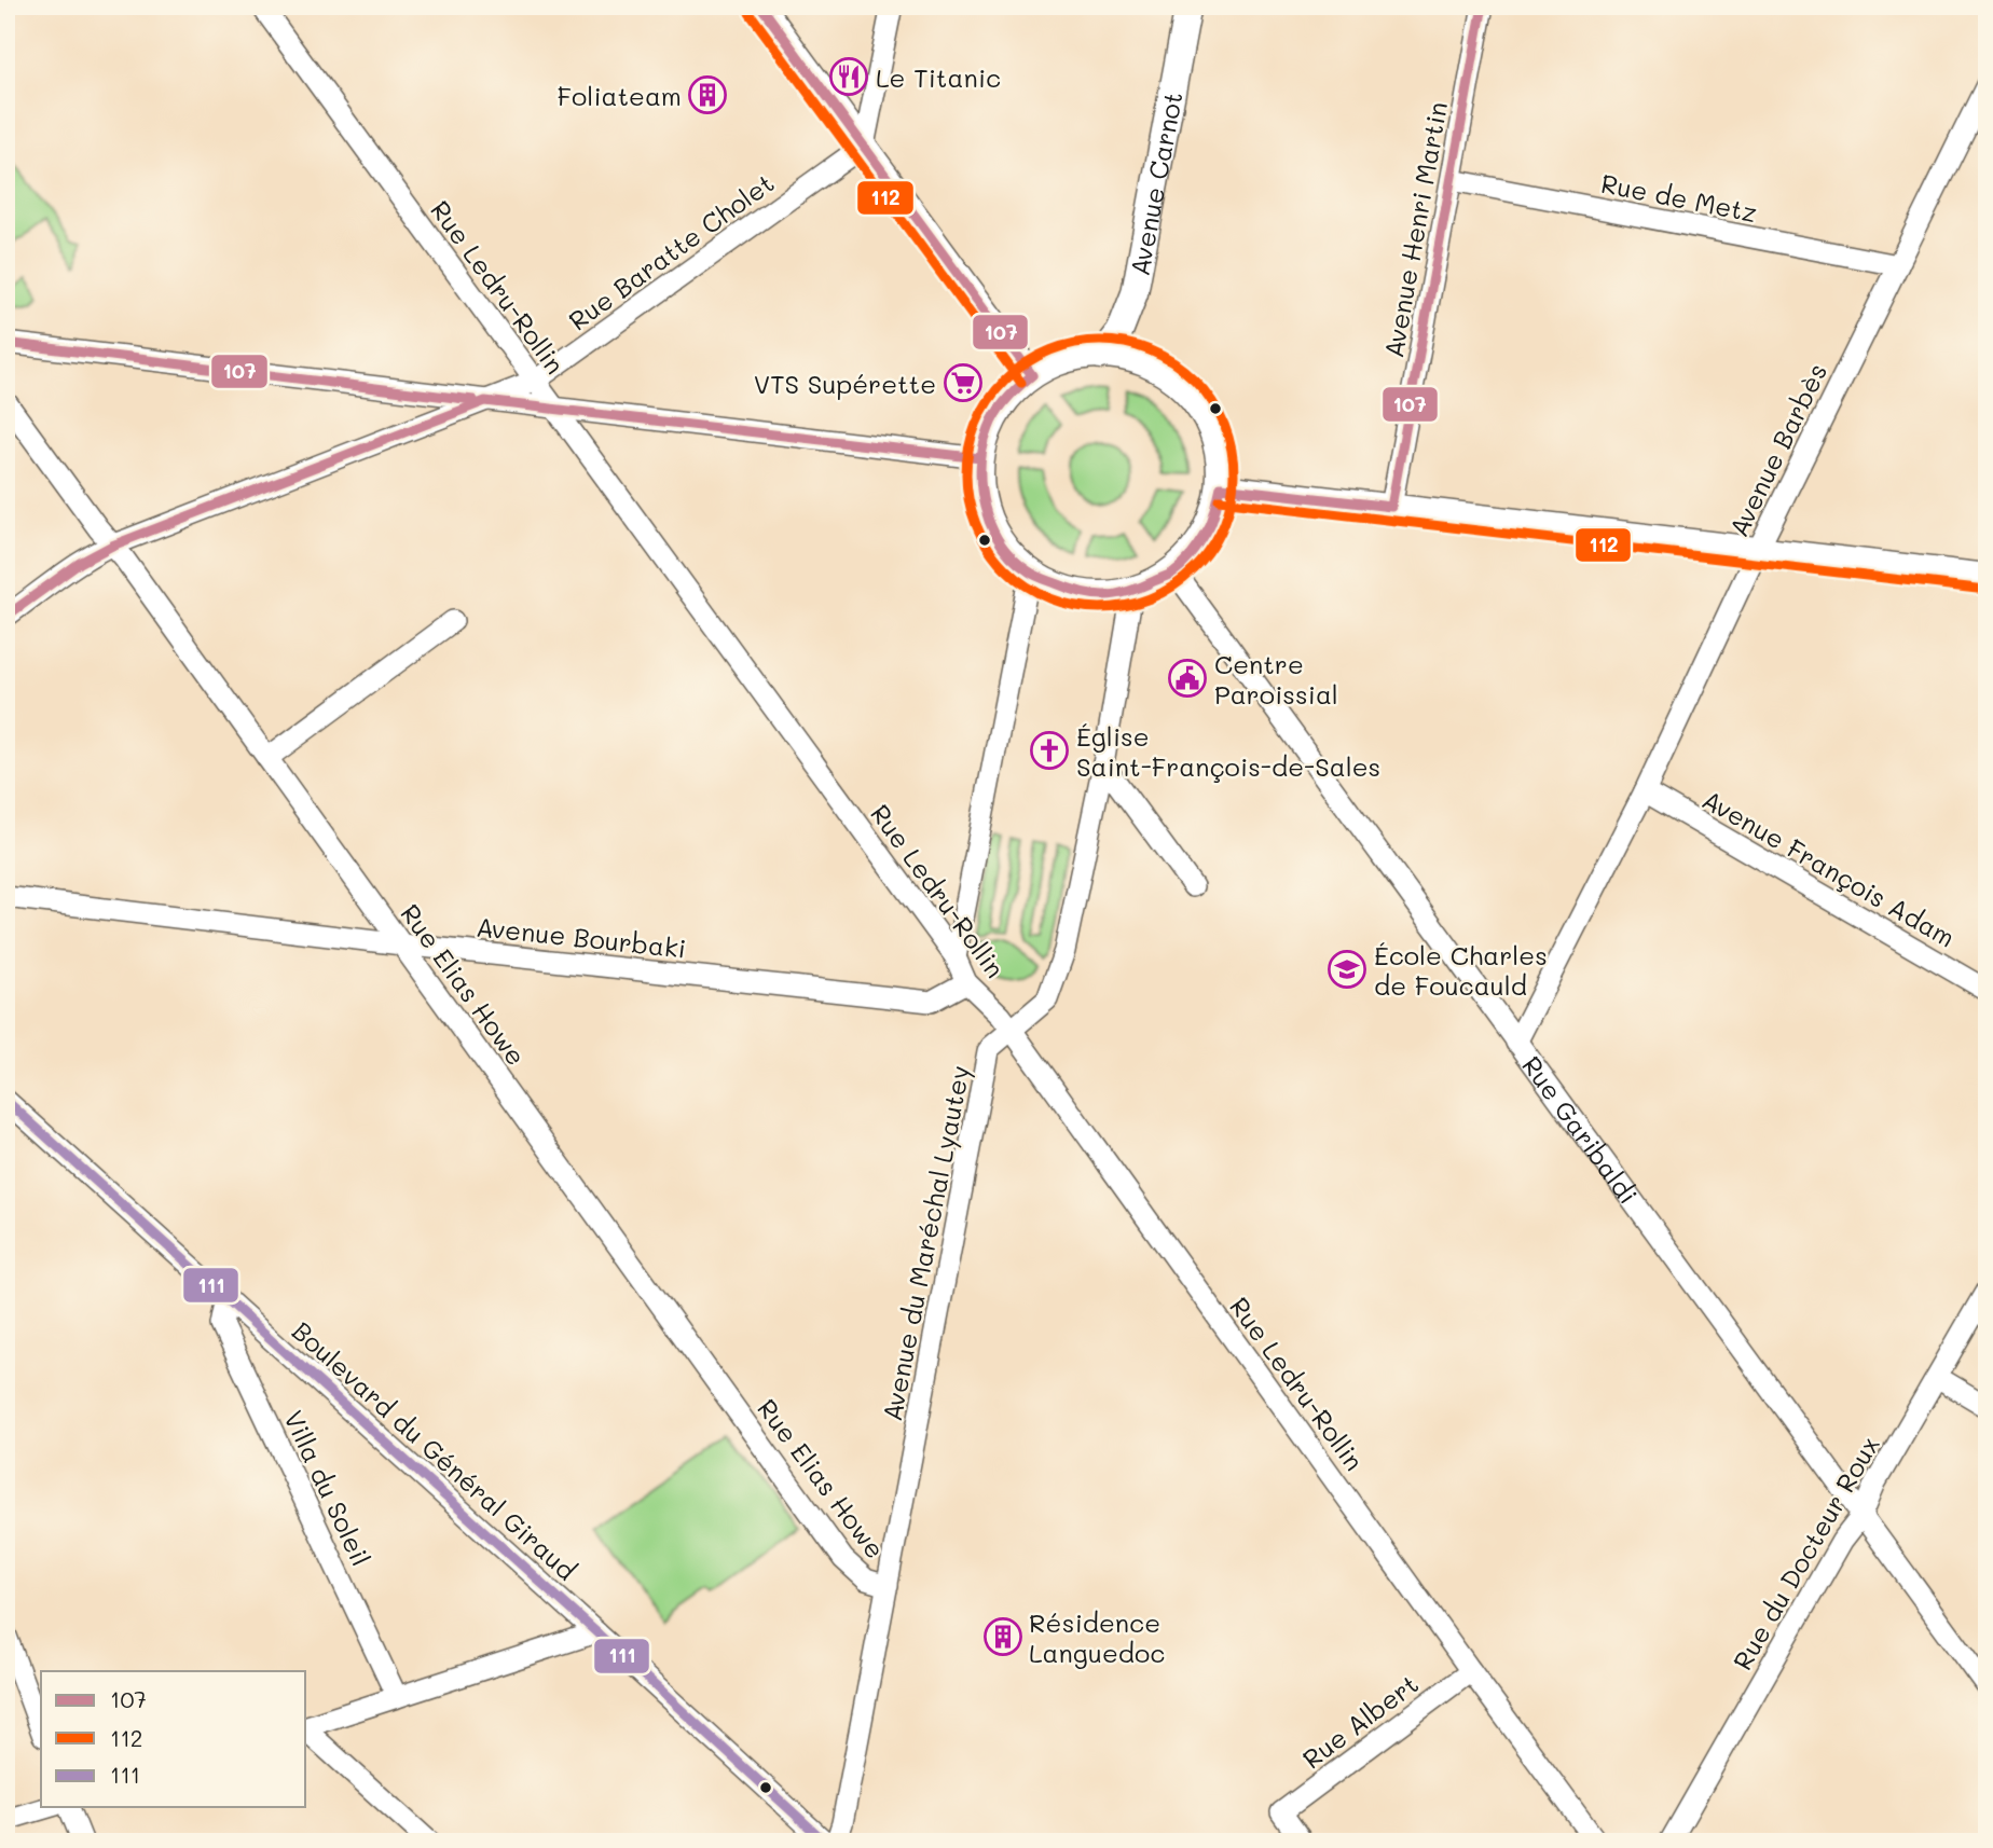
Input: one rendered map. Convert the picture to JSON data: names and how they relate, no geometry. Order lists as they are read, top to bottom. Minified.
{"streets":{"street":["Avenue Carnot","Rue de Metz","Avenue Henri Martin","Rue Baratte Cholet","Rue Ledru-Rollin","Avenue Barbès","Avenue François Adam","Avenue Bourbaki","Rue Elias Howe","Rue Garibaldi","Avenue du Maréchal Lyautey","Boulevard du Général Giraud","Villa du Soleil","Rue du Docteur Roux","Rue Albert"]},"crossings":[["Avenue Carnot","Rue Garibaldi"],["Avenue Carnot","Avenue du Maréchal Lyautey"],["Rue de Metz","Avenue Henri Martin"],["Rue de Metz","Avenue Barbès"],["Rue Baratte Cholet","Rue Ledru-Rollin"],["Rue Baratte Cholet","Rue Elias Howe"],["Rue Ledru-Rollin","Avenue Bourbaki"],["Rue Ledru-Rollin","Avenue du Maréchal Lyautey"],["Rue Ledru-Rollin","Rue Albert"],["Avenue Barbès","Avenue François Adam"],["Avenue Barbès","Rue Garibaldi"],["Avenue Bourbaki","Rue Elias Howe"],["Rue Elias Howe","Avenue du Maréchal Lyautey"],["Rue Garibaldi","Avenue du Maréchal Lyautey"],["Rue Garibaldi","Rue du Docteur Roux"],["Boulevard du Général Giraud","Villa du Soleil"]],"places":{"restaurant":["Le Titanic"],"building":["Foliateam","Résidence Languedoc"],"supermarket":["VTS Supérette"],"public building":["Centre Paroissial"],"church":["Église Saint-François-de-Sales"],"school or university":["École Charles de Foucauld"]},"lines":["transit line 107","transit line 112","transit line 111"],"legend":["107","112","111"]}
